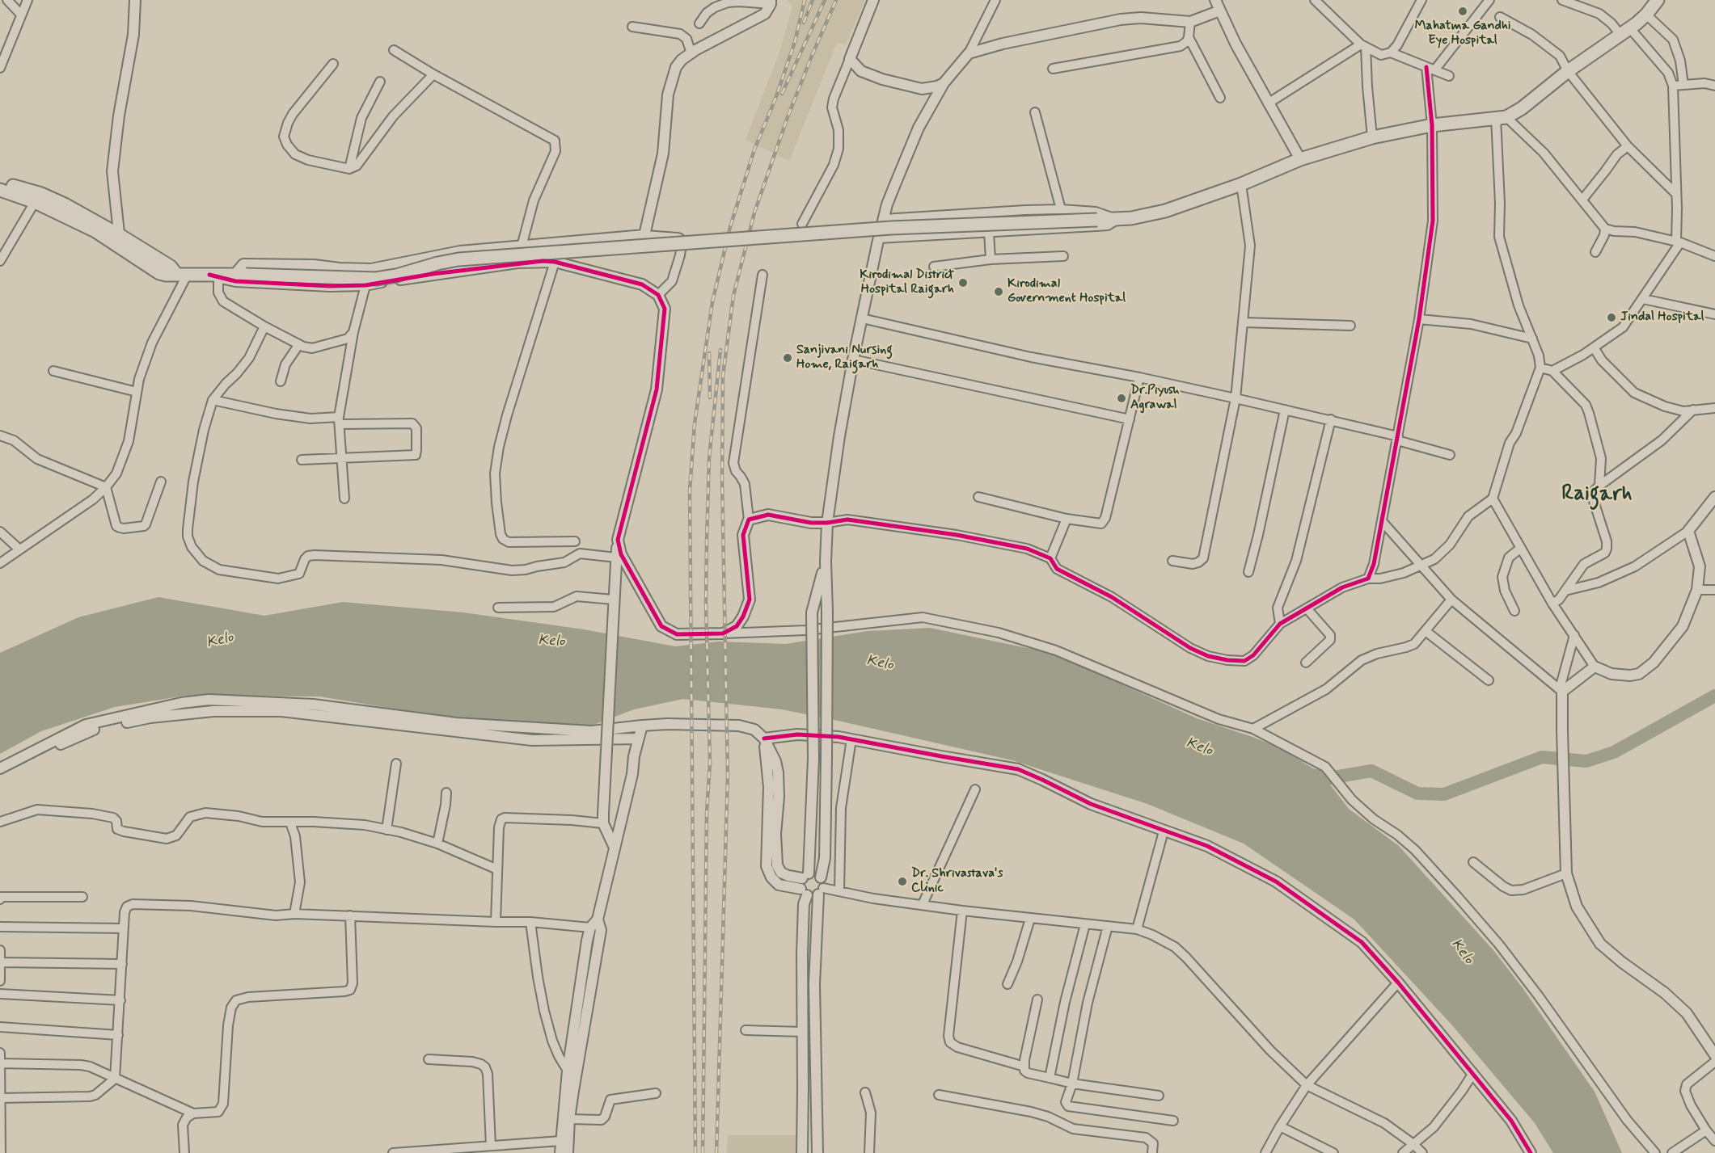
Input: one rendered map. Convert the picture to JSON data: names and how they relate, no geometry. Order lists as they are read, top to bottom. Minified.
{"districts":["Raigarh"],"water":["Kelo"],"places":["Mahatma Gandhi Eye Hospital","Kirodimal District Hospital Raigarh","Kirodimal Government Hospital","Jindal Hospital","Sanjivani Nursing Home, Raigarh","Dr.Piyush Agrawal","Dr. Shrivastava's Clinic"]}
